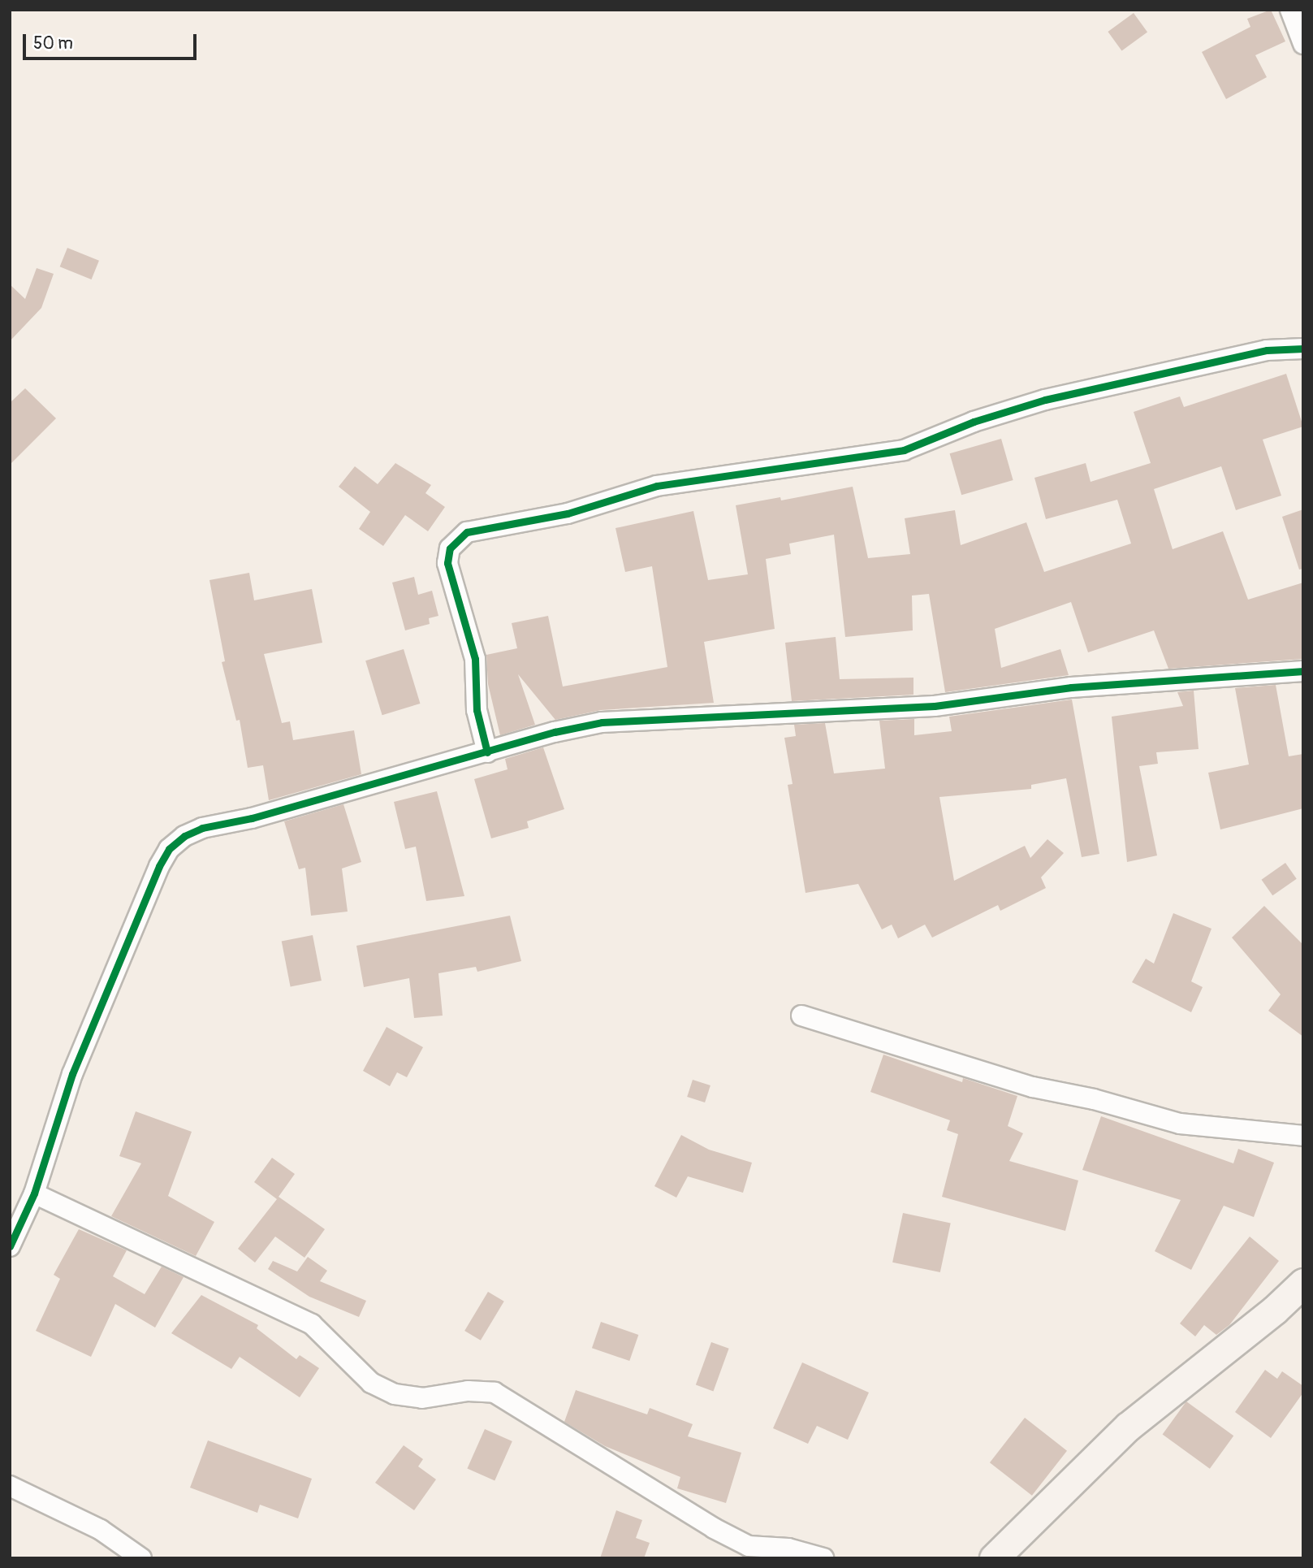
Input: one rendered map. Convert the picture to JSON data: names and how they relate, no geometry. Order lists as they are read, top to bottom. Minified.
{"scale_bar":"50 m"}
